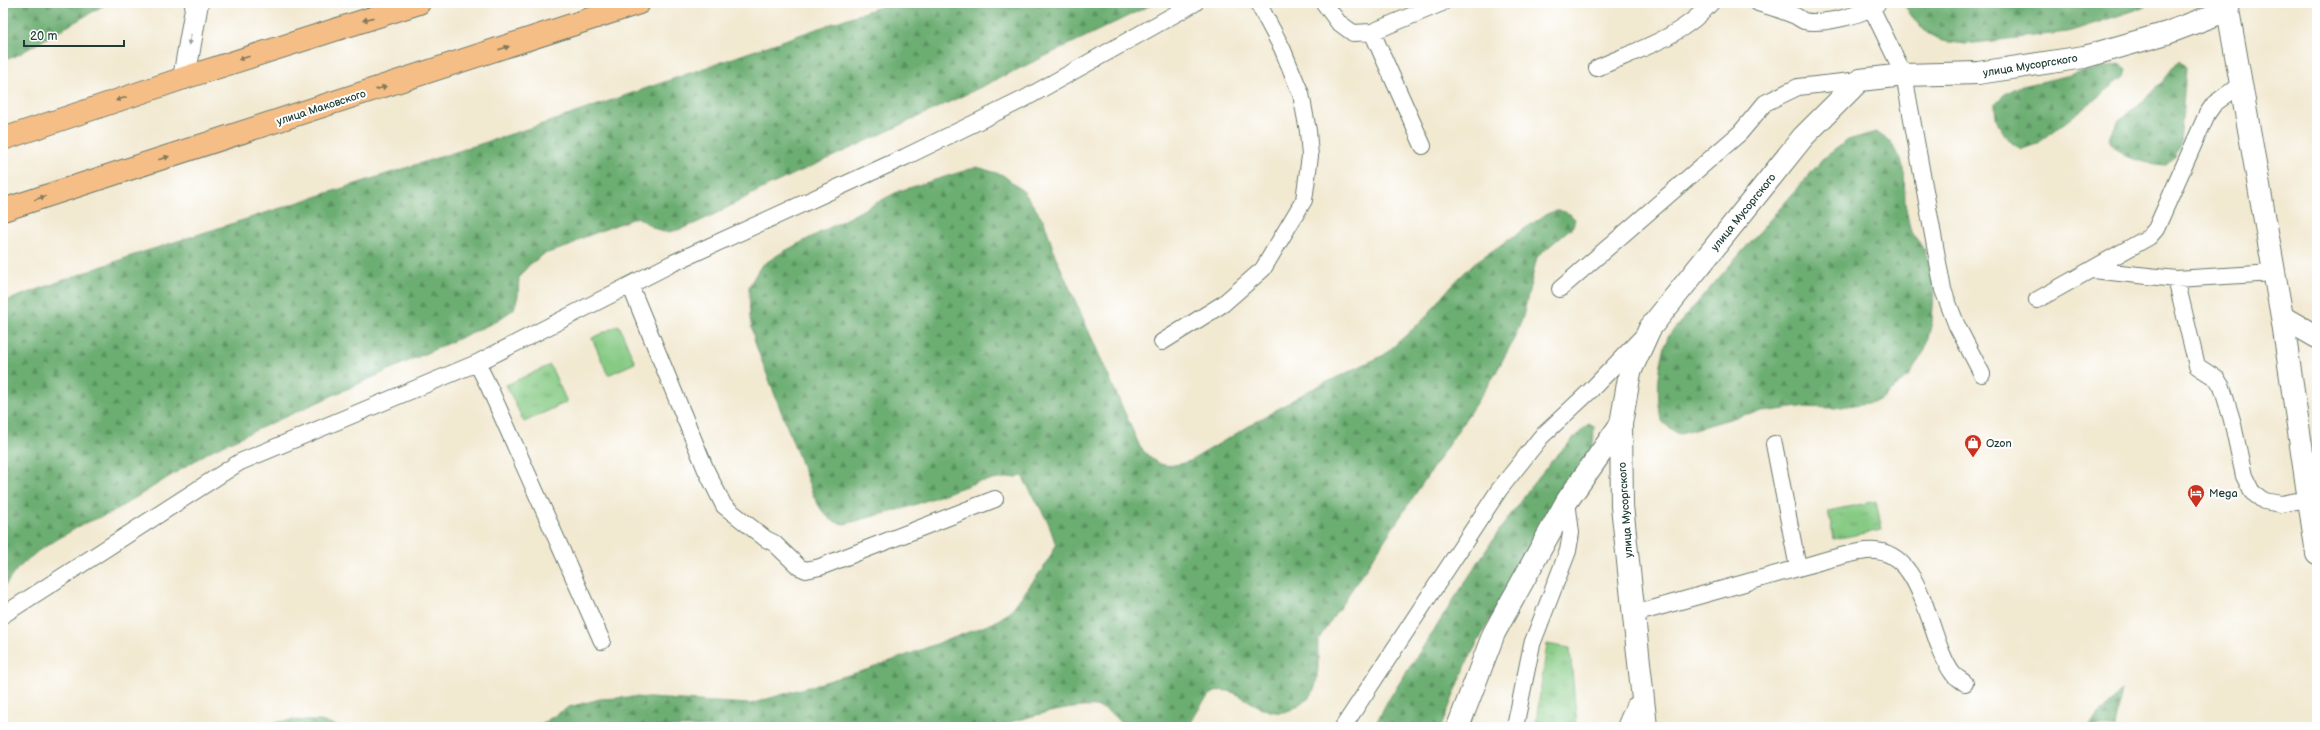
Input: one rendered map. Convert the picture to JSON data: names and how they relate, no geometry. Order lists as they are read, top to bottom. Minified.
{"streets":{"highway":["улица Маковского"],"street":["улица Мусоргского"]},"places":{"shop":["Ozon"],"hotel":["Mega"]},"scale_bar":"20 m"}
